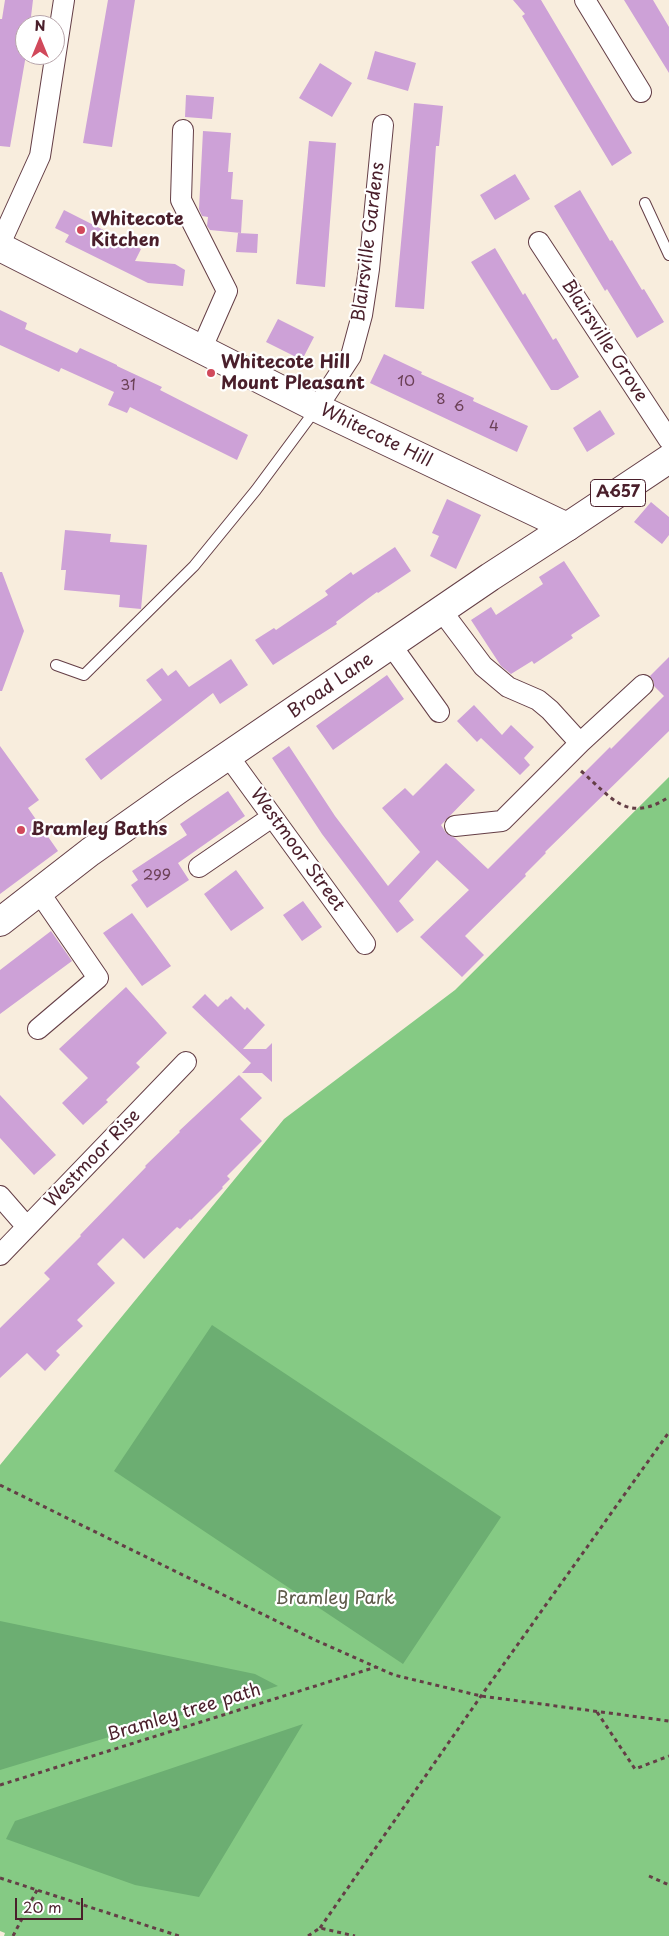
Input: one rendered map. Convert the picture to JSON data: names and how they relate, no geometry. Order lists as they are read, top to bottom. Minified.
{"streets":{"main road":["Whitecote Hill","A657","Broad Lane"],"street":["Blairsville Gardens","Blairsville Grove","Westmoor Street","Westmoor Rise"],"path":["Bramley tree path"]},"crossings":[["Blairsville Gardens","Whitecote Hill"],["Whitecote Hill","Broad Lane"],["Broad Lane","Westmoor Street"]],"parks":["Bramley Park"],"places":["Whitecote Kitchen","Whitecote Hill Mount Pleasant","Bramley Baths"],"house_numbers":["10","31","8","6","4","299"],"scale_bar":"20 m","north":"top"}
